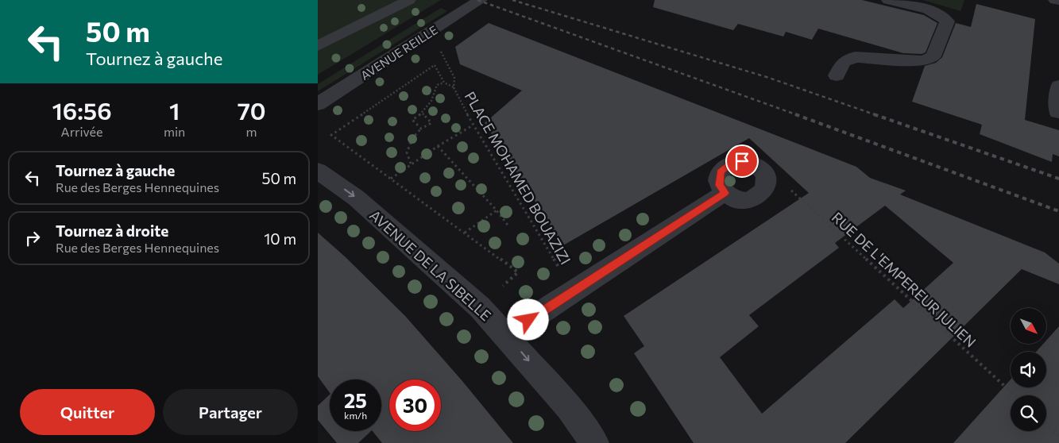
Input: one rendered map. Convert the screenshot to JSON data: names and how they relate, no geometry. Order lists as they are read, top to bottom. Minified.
{"streets":{"street":["AVENUE REILLE","AVENUE DE LA SIBELLE"],"path":["PLACE MOHAMED BOUAZIZI","RUE DE L'EMPEREUR JULIEN"]},"crossings":[["AVENUE REILLE","PLACE MOHAMED BOUAZIZI"]],"one_way":["AVENUE DE LA SIBELLE"],"north":"bottom right","page":{"turn":["50 m","Tournez à gauche"],"eta":["16:56","Arrivée","1","min","70","m"],"list":[{"name":"Tournez à gauche","note":"Rue des Berges Hennequines","value":"50 m"},{"name":"Tournez à droite","note":"Rue des Berges Hennequines","value":"10 m"}],"speed":"25 km/h","limit":"30","buttons":["Quitter","Partager"]}}
